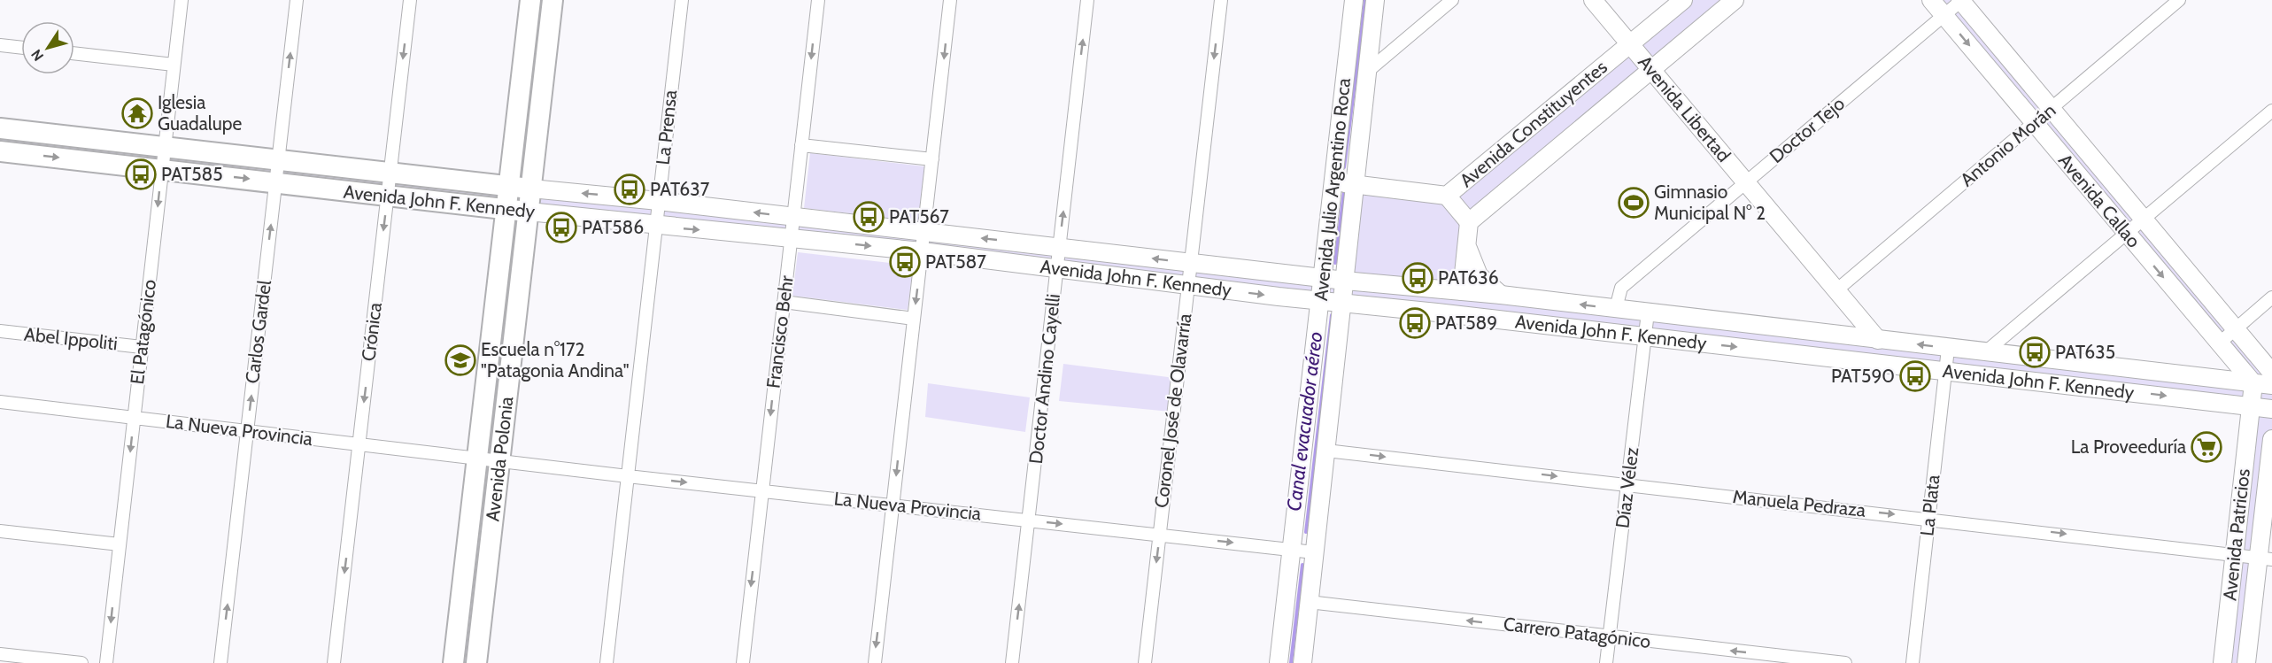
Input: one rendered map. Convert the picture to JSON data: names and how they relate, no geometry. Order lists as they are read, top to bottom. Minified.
{"streets":{"main road":["Avenida Libertad","Avenida Constituyentes","Avenida Julio Argentino Roca","Avenida Callao","Avenida John F. Kennedy","Avenida Polonia","Avenida Patricios"],"street":["La Prensa","Doctor Tejo","Antonio Morán","El Patagónico","Carlos Gardel","Crónica","Francisco Behr","Abel Ippoliti","Doctor Andino Cayelli","Coronel José de Olavarría","La Nueva Provincia","Díaz Vélez","Manuela Pedraza","La Plata","Carrero Patagónico"]},"crossings":[["Avenida Libertad","Avenida Constituyentes"],["Avenida Libertad","Doctor Tejo"],["Avenida Libertad","Antonio Morán"],["Avenida Libertad","Avenida John F. Kennedy"],["Avenida Constituyentes","Avenida Julio Argentino Roca"],["La Prensa","Avenida John F. Kennedy"],["La Prensa","La Nueva Provincia"],["Doctor Tejo","Avenida Callao"],["Doctor Tejo","Avenida John F. Kennedy"],["Antonio Morán","Avenida Callao"],["Avenida Julio Argentino Roca","Avenida John F. Kennedy"],["Avenida Julio Argentino Roca","La Nueva Provincia"],["Avenida Julio Argentino Roca","Manuela Pedraza"],["Avenida Julio Argentino Roca","Carrero Patagónico"],["Avenida Callao","Avenida John F. Kennedy"],["Avenida John F. Kennedy","El Patagónico"],["Avenida John F. Kennedy","Carlos Gardel"],["Avenida John F. Kennedy","Crónica"],["Avenida John F. Kennedy","Francisco Behr"],["Avenida John F. Kennedy","Doctor Andino Cayelli"],["Avenida John F. Kennedy","Coronel José de Olavarría"],["Avenida John F. Kennedy","Avenida Polonia"],["Avenida John F. Kennedy","Díaz Vélez"],["Avenida John F. Kennedy","La Plata"],["Avenida John F. Kennedy","Avenida Patricios"],["El Patagónico","Abel Ippoliti"],["El Patagónico","La Nueva Provincia"],["Carlos Gardel","La Nueva Provincia"],["Crónica","La Nueva Provincia"],["Francisco Behr","La Nueva Provincia"],["Doctor Andino Cayelli","La Nueva Provincia"],["Coronel José de Olavarría","La Nueva Provincia"],["La Nueva Provincia","Avenida Polonia"],["Díaz Vélez","Manuela Pedraza"],["Díaz Vélez","Carrero Patagónico"],["Manuela Pedraza","La Plata"],["Manuela Pedraza","Avenida Patricios"]],"one_way":["El Patagónico","Carlos Gardel","Crónica","Francisco Behr","Doctor Andino Cayelli","Coronel José de Olavarría","Manuela Pedraza","Carrero Patagónico"],"water":["Canal evacuador aéreo"],"places":{"temple":["Iglesia Guadalupe"],"bus stop":["PAT585","PAT637","PAT567","PAT586","PAT587","PAT636","PAT589","PAT635","PAT590"],"sports":["Gimnasio Municipal N° 2"],"school or university":["Escuela n°172 \"Patagonia Andina\""],"supermarket":["La Proveeduría"]},"north":"bottom left"}
